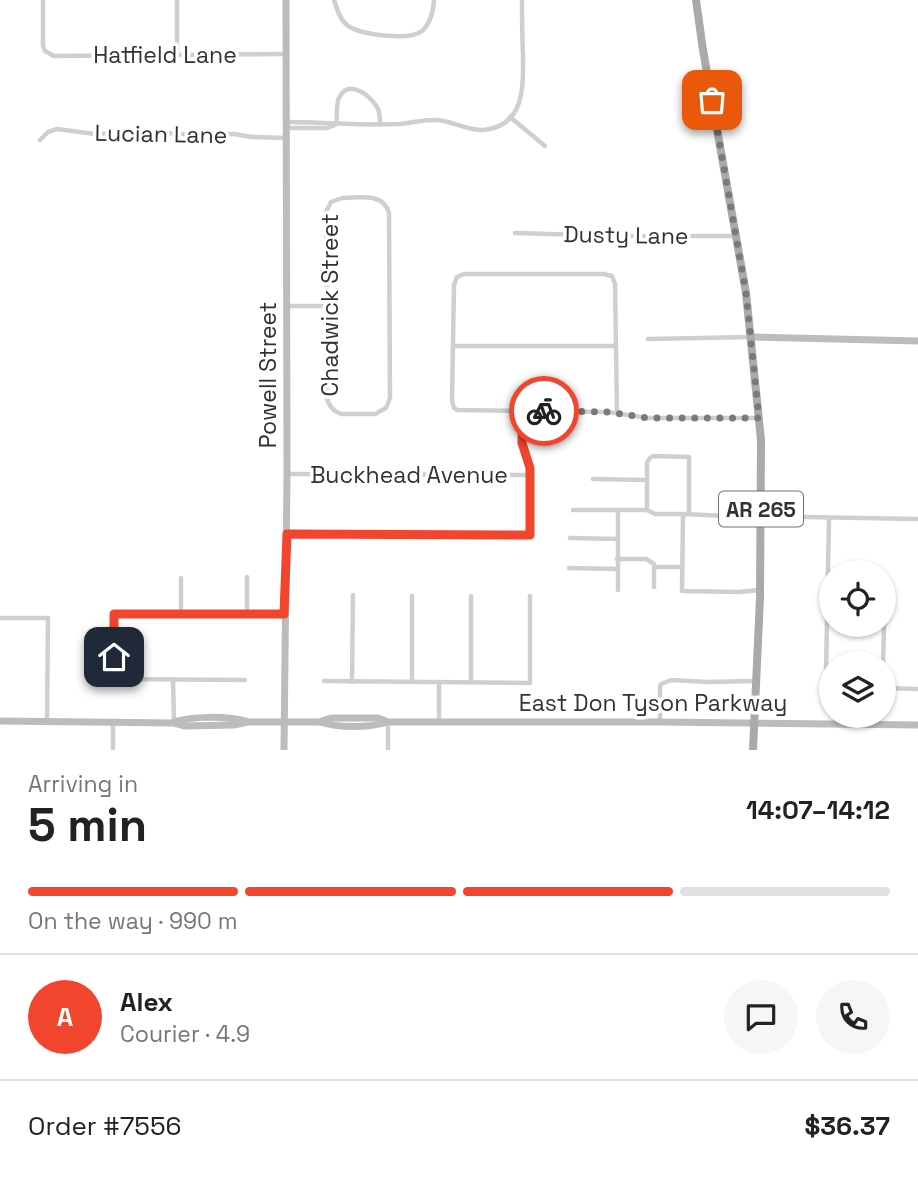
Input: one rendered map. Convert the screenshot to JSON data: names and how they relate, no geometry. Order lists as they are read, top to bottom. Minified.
{"streets":{"main road":["Powell Street","AR 265","East Don Tyson Parkway"],"street":["Hatfield Lane","Lucian Lane","Dusty Lane","Chadwick Street","Buckhead Avenue"]},"crossings":[["Hatfield Lane","Powell Street"],["Lucian Lane","Powell Street"],["Dusty Lane","AR 265"],["Powell Street","Buckhead Avenue"],["Powell Street","East Don Tyson Parkway"],["AR 265","East Don Tyson Parkway"]],"page":{"heading":["5 min","Arriving in","14:07–14:12"],"panel":["Alex","Courier · 4.9","Order #7556","$36.37"],"bar":"On the way · 990 m","round":"A"}}
